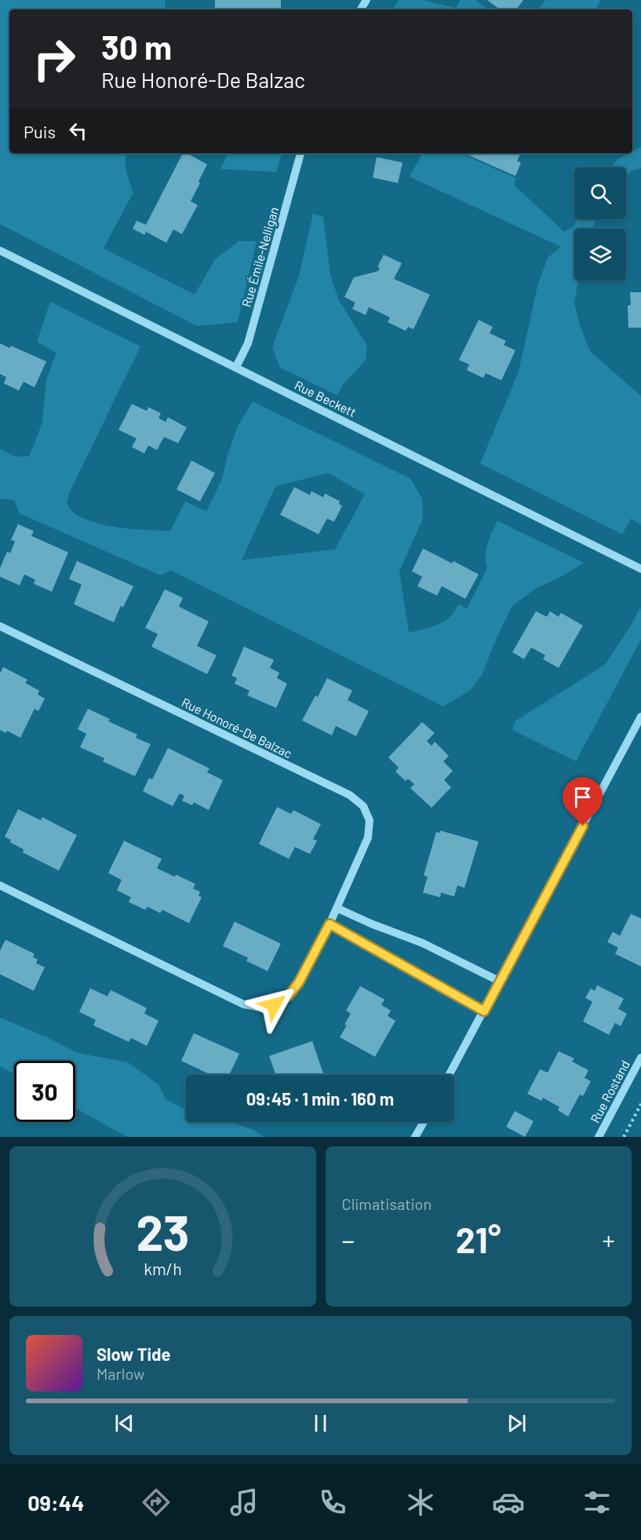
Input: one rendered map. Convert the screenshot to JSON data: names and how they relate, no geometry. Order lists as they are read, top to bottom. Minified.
{"streets":{"street":["Rue Émile-Nelligan","Rue Beckett","Rue Honoré-De Balzac","Rue Rostand"]},"crossings":[["Rue Émile-Nelligan","Rue Beckett"]],"page":{"turn":["30 m","Rue Honoré-De Balzac"],"then":"Puis","limit":"30","trip":"09:45 · 1 min · 160 m","tile":"Climatisation","heat":["−","21°","+"],"song":["Slow Tide","Marlow"],"tabs":"09:44","gauge":["23","km/h"]}}
